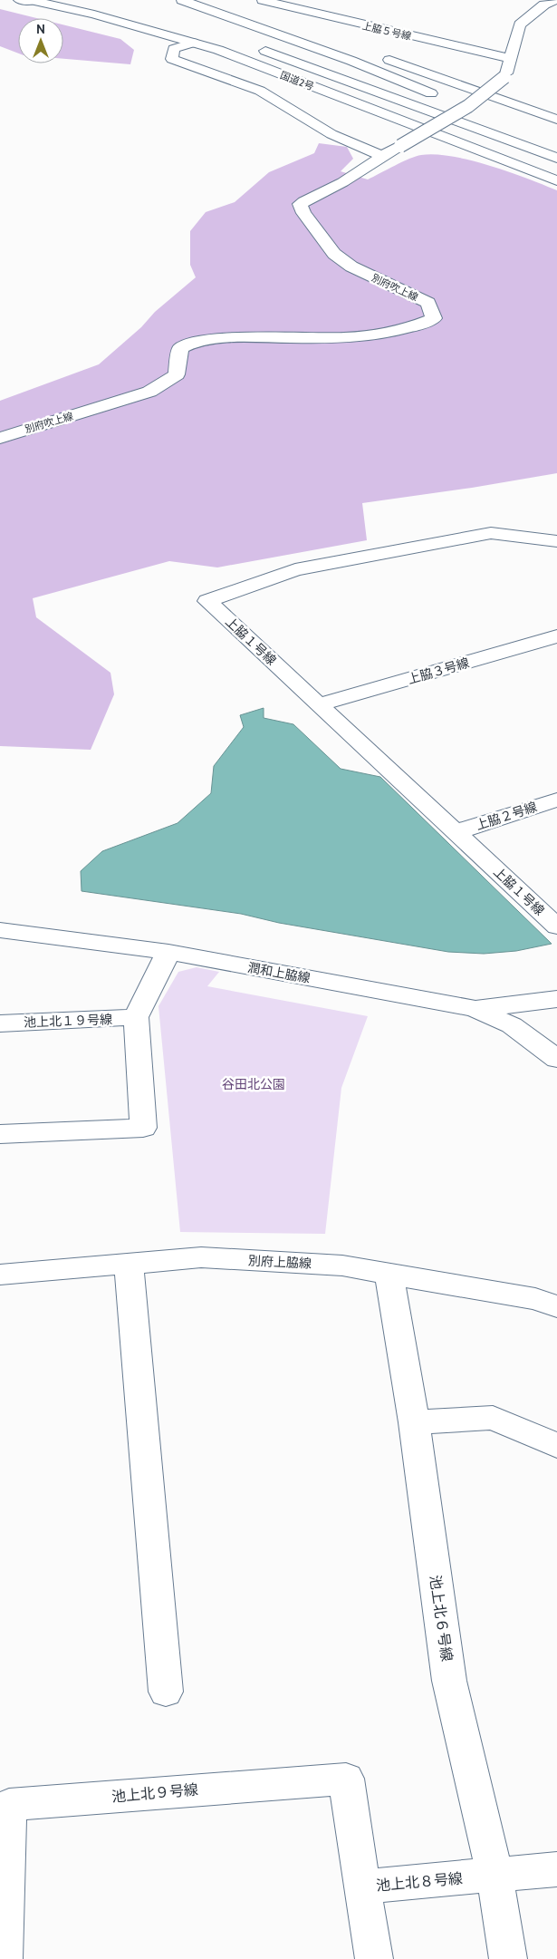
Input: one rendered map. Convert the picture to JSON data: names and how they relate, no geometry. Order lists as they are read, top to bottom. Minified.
{"streets":{"main road":["上脇５号線","国道2号","別府吹上線","上脇１号線","上脇３号線","上脇２号線","潤和上脇線","池上北１９号線","別府上脇線","池上北６号線","池上北９号線","池上北８号線"]},"crossings":[["上脇５号線","別府吹上線"],["上脇１号線","上脇３号線"],["上脇１号線","上脇２号線"],["別府上脇線","池上北６号線"],["池上北６号線","池上北８号線"],["池上北９号線","池上北８号線"]],"parks":["谷田北公園"],"north":"top"}
